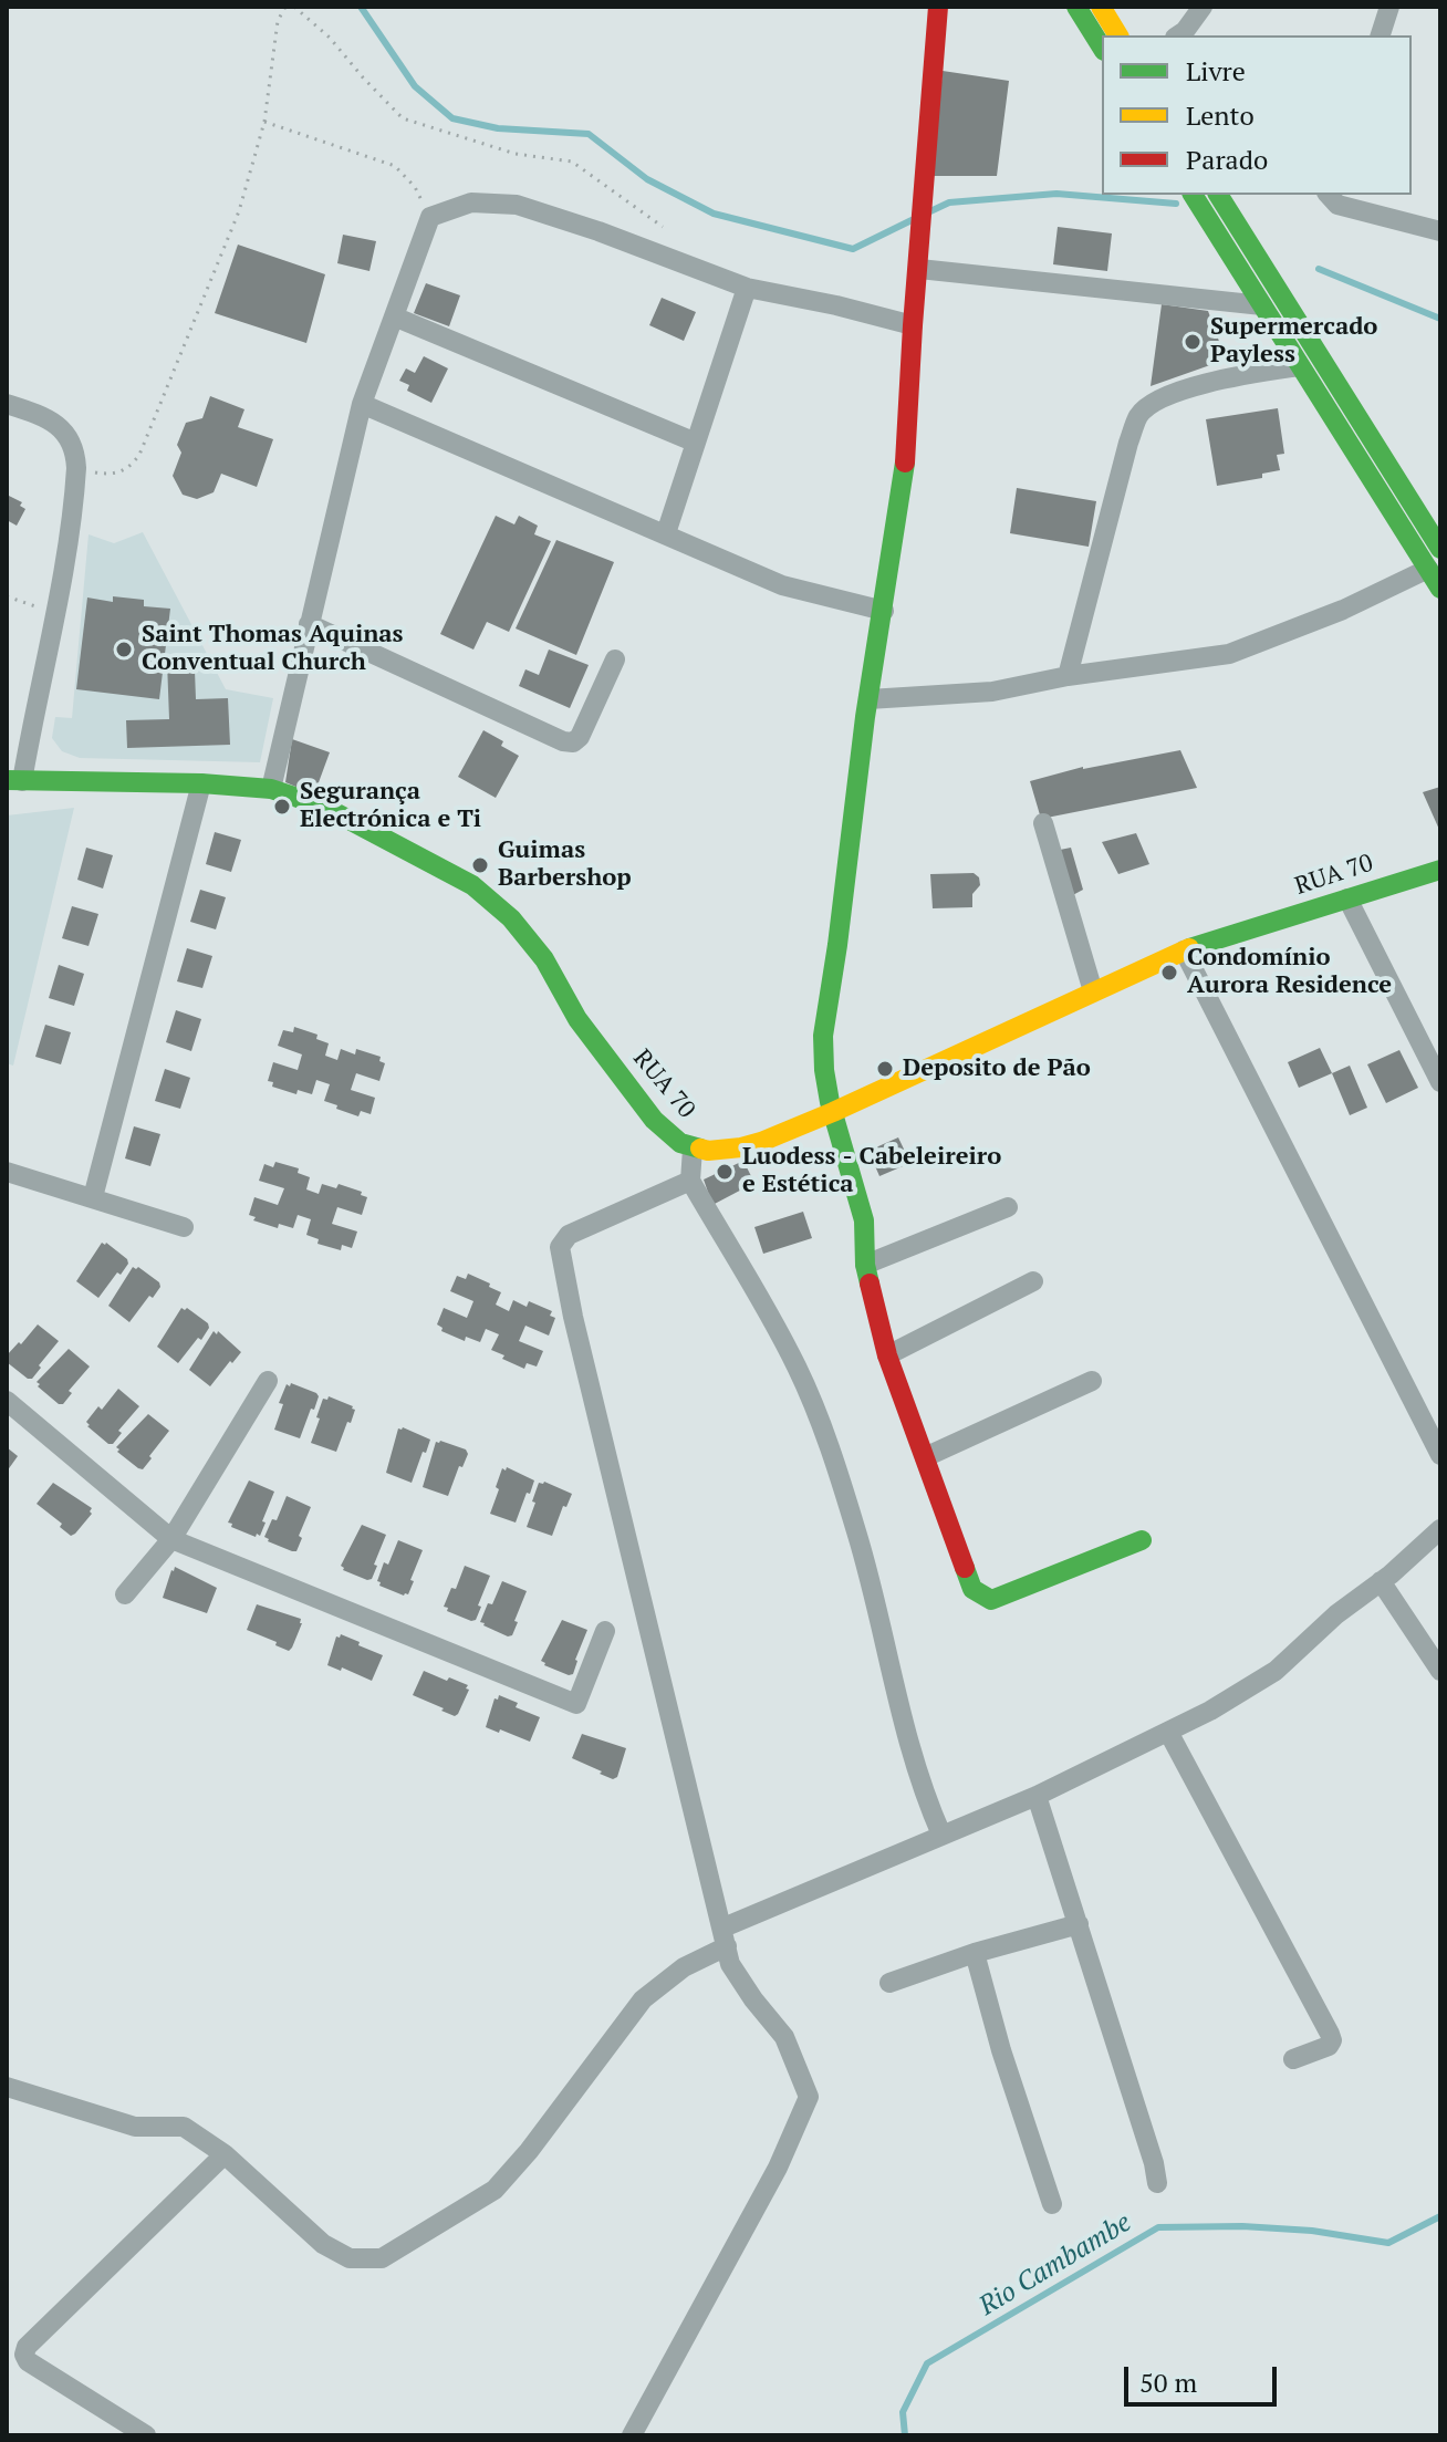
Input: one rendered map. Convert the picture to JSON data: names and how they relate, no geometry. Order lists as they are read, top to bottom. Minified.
{"streets":{"street":["RUA 70"]},"water":["Rio Cambambe"],"places":["Supermercado Payless","Saint Thomas Aquinas Conventual Church","Segurança Electrónica e Ti","Guimas Barbershop","Condomínio Aurora Residence","Deposito de Pão","Luodess - Cabeleireiro e Estética"],"legend":["Livre","Lento","Parado"],"scale_bar":"50 m"}
